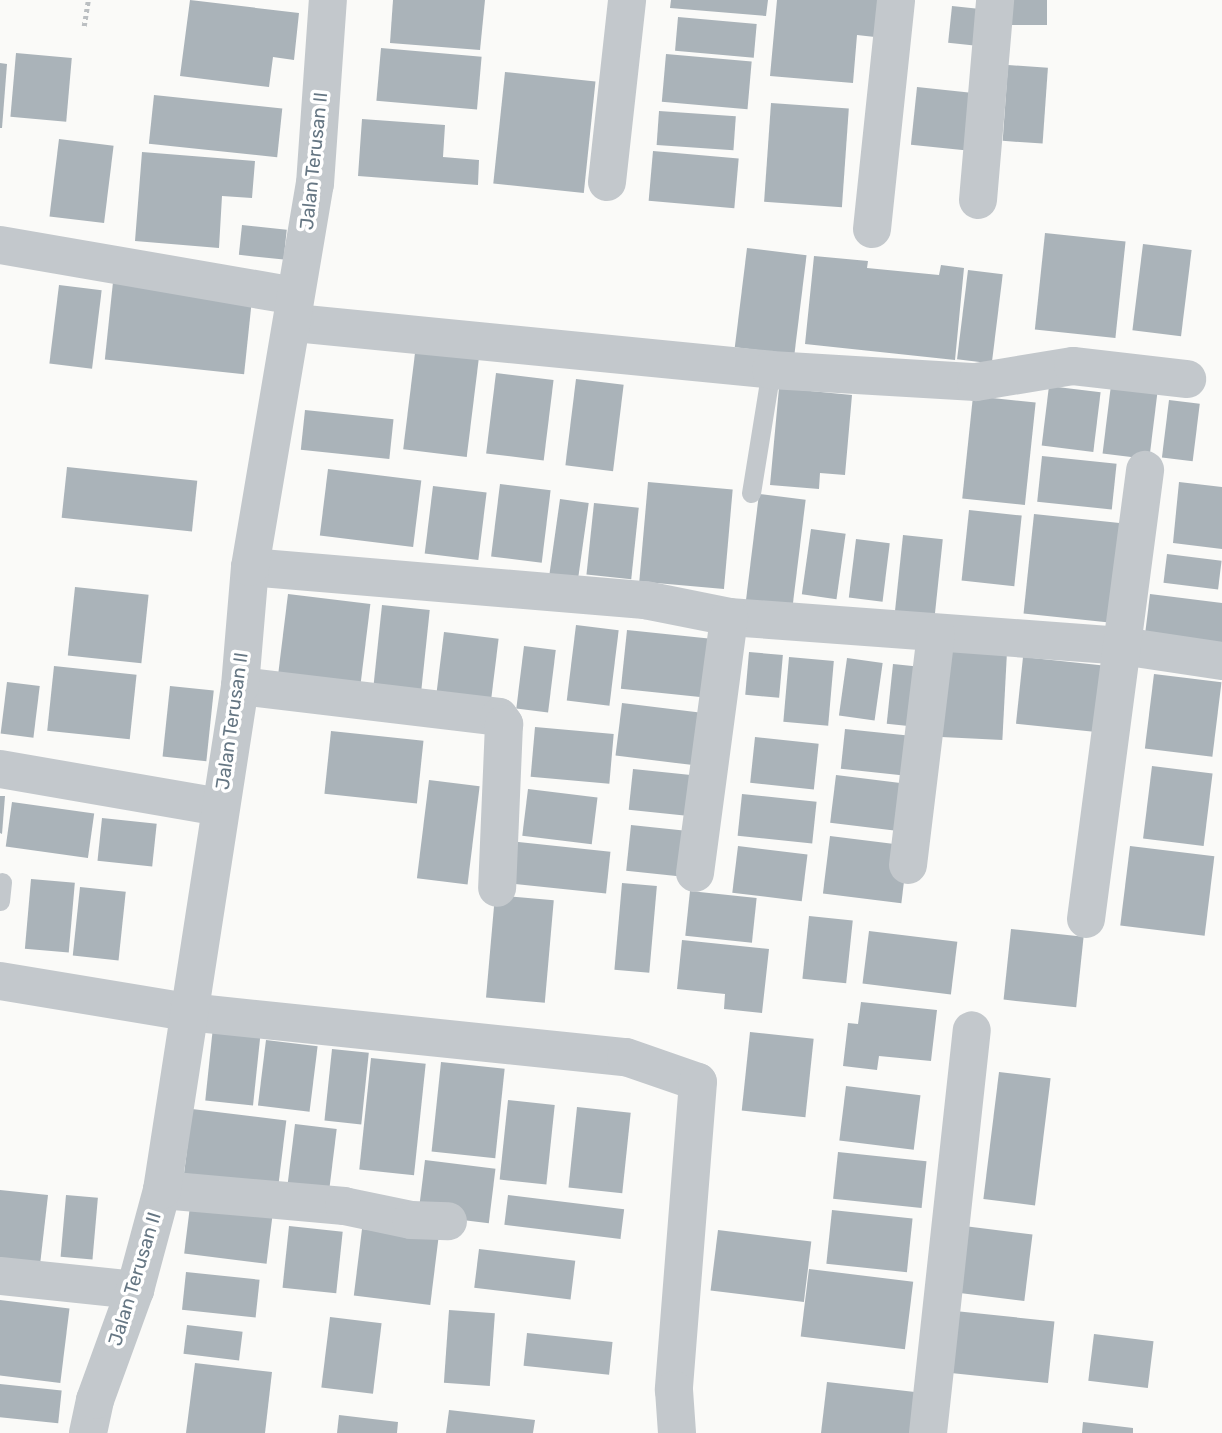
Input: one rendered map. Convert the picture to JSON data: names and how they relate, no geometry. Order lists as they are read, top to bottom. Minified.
{"streets":{"street":["Jalan Terusan II"]}}
